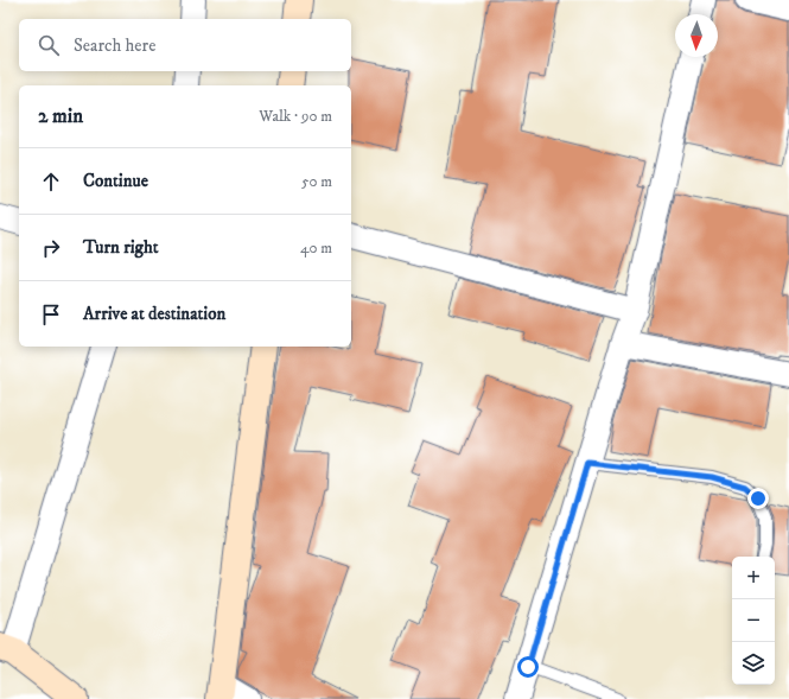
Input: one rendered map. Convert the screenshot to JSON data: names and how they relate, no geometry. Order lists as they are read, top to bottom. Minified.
{"north":"bottom","page":{"search":"Search here","heading":["2 min","Walk · 90 m"],"list":[["Continue","50 m"],["Turn right","40 m"],"Arrive at destination"],"map_buttons":["+","−"]}}
